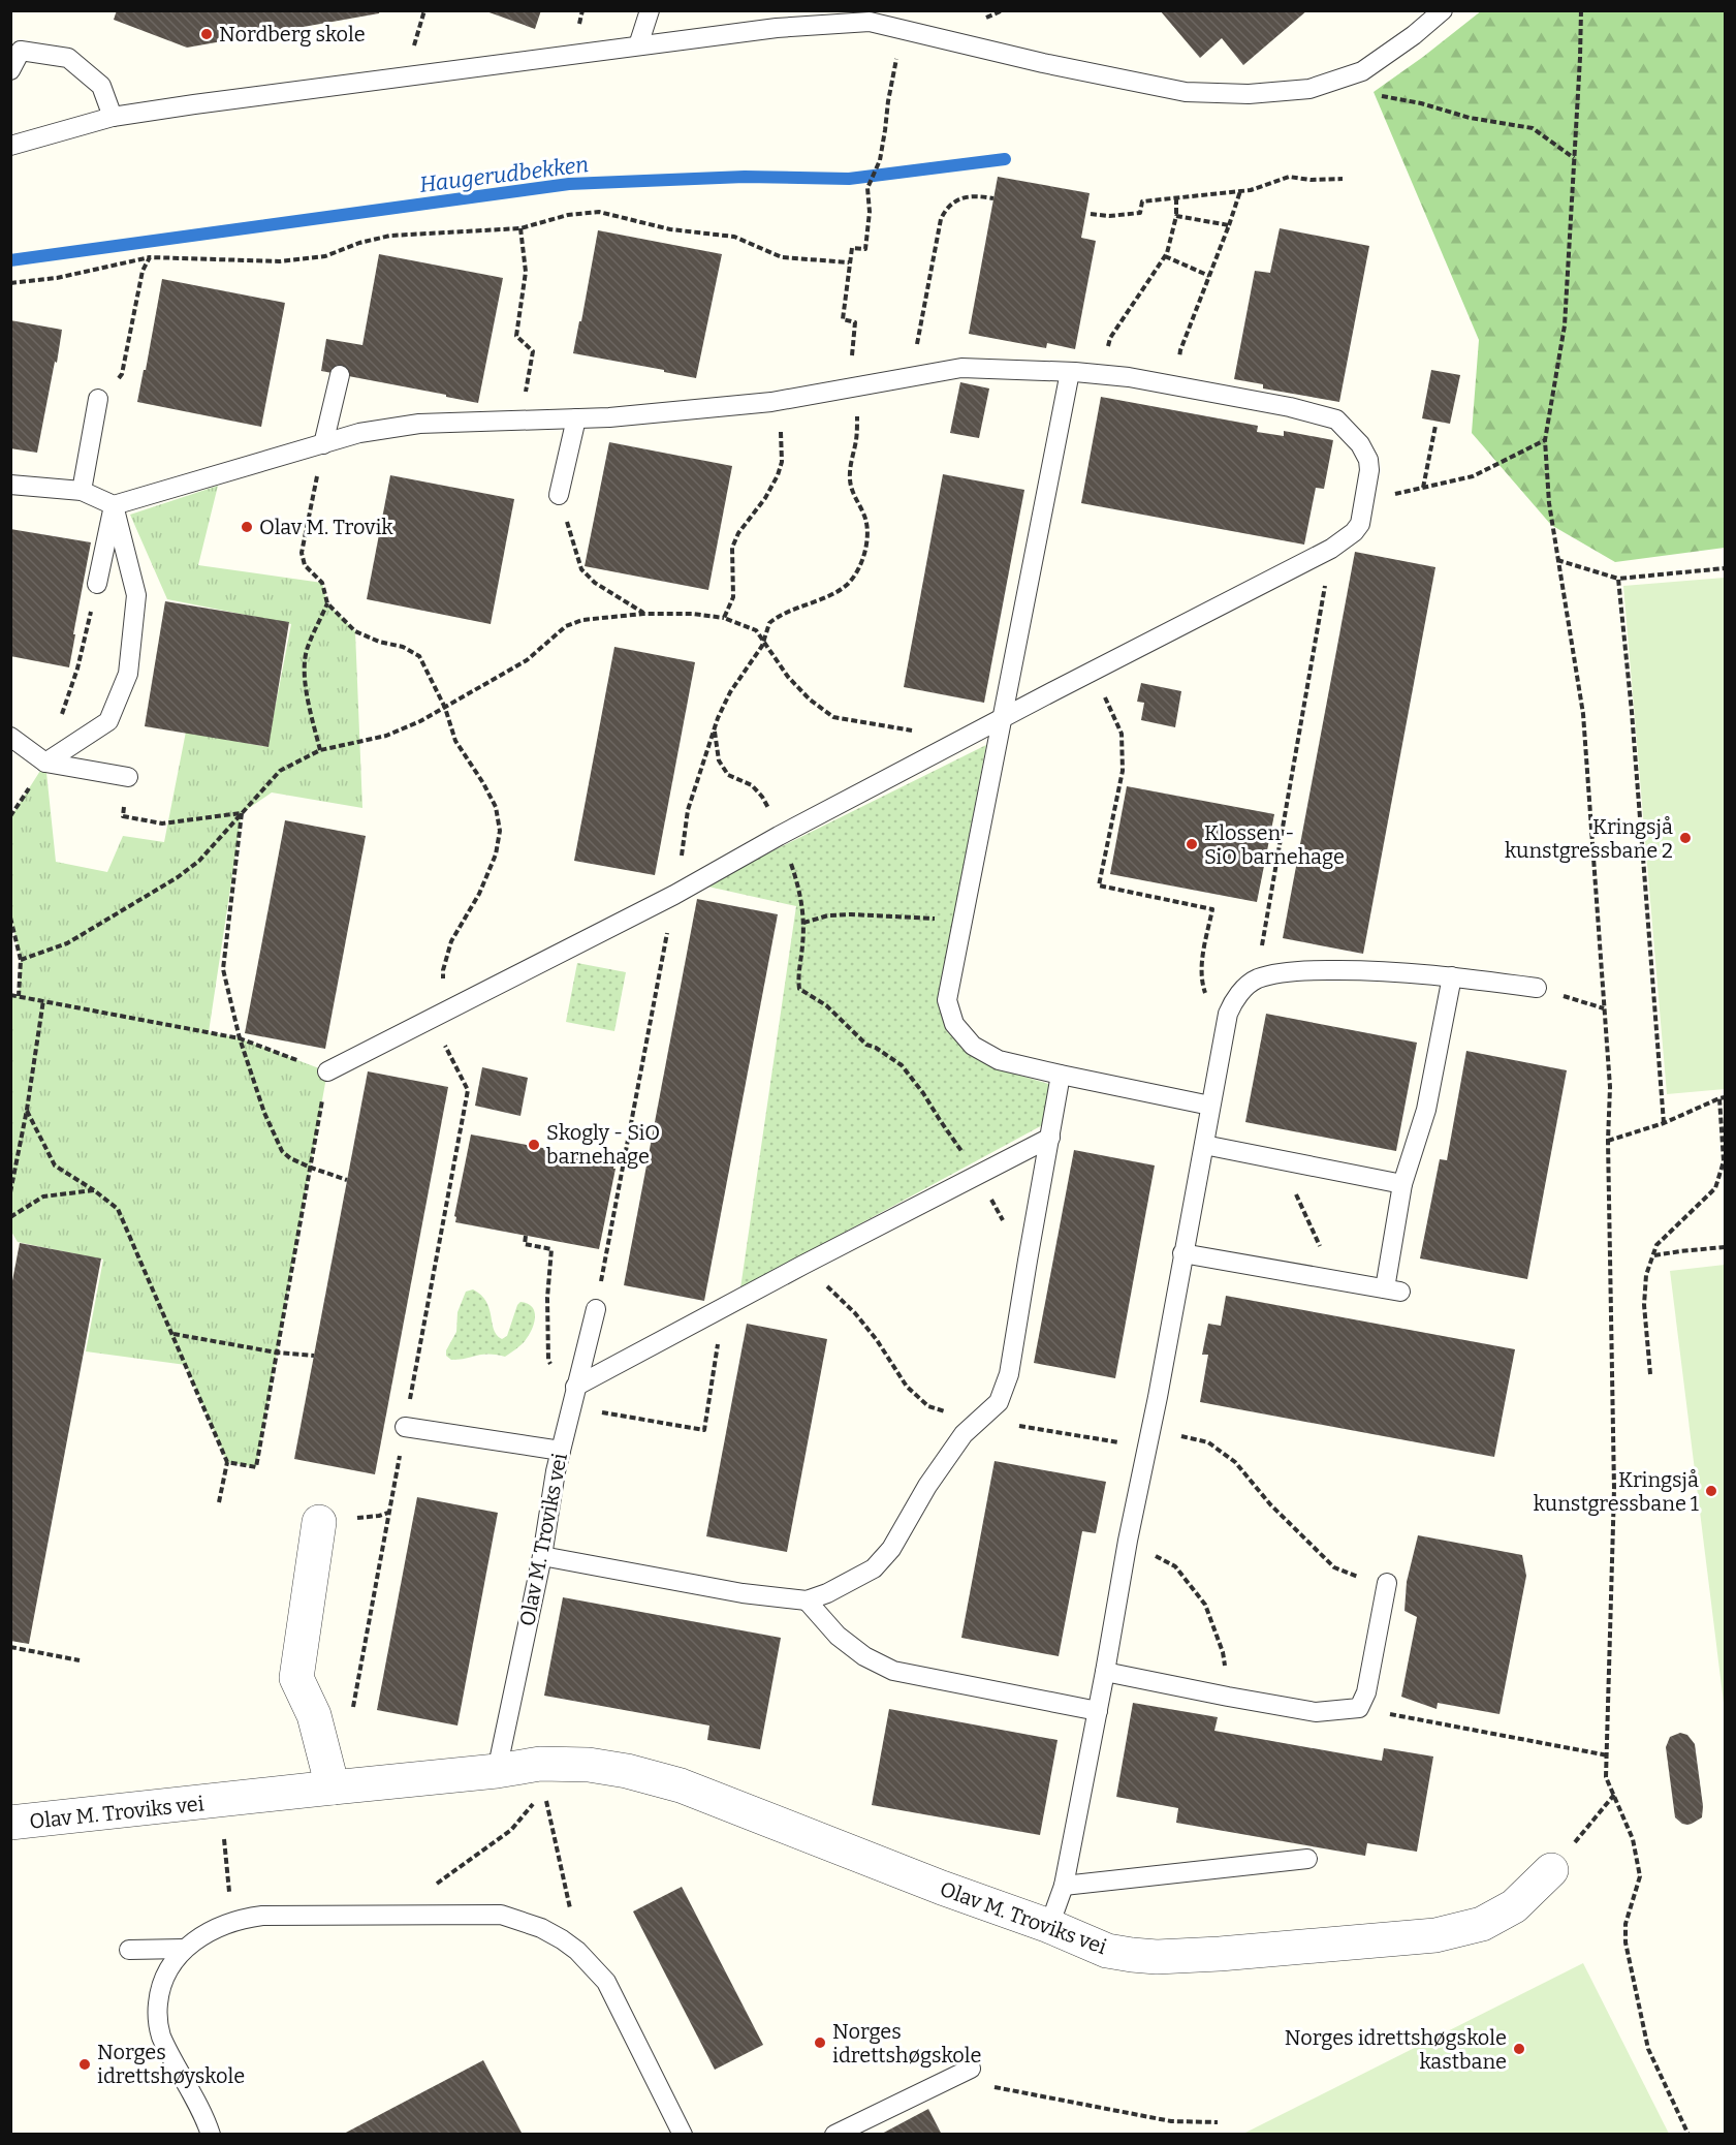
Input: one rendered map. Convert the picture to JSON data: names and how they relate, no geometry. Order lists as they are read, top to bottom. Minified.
{"streets":{"street":["Olav M. Troviks vei"]},"water":["Haugerudbekken"],"places":["Nordberg skole","Olav M. Trovik","Kringsjå kunstgressbane 2","Klossen - SiO barnehage","Skogly - SiO barnehage","Kringsjå kunstgressbane 1","Norges idrettshøgskole","Norges idrettshøgskole kastbane","Norges idrettshøyskole"]}
